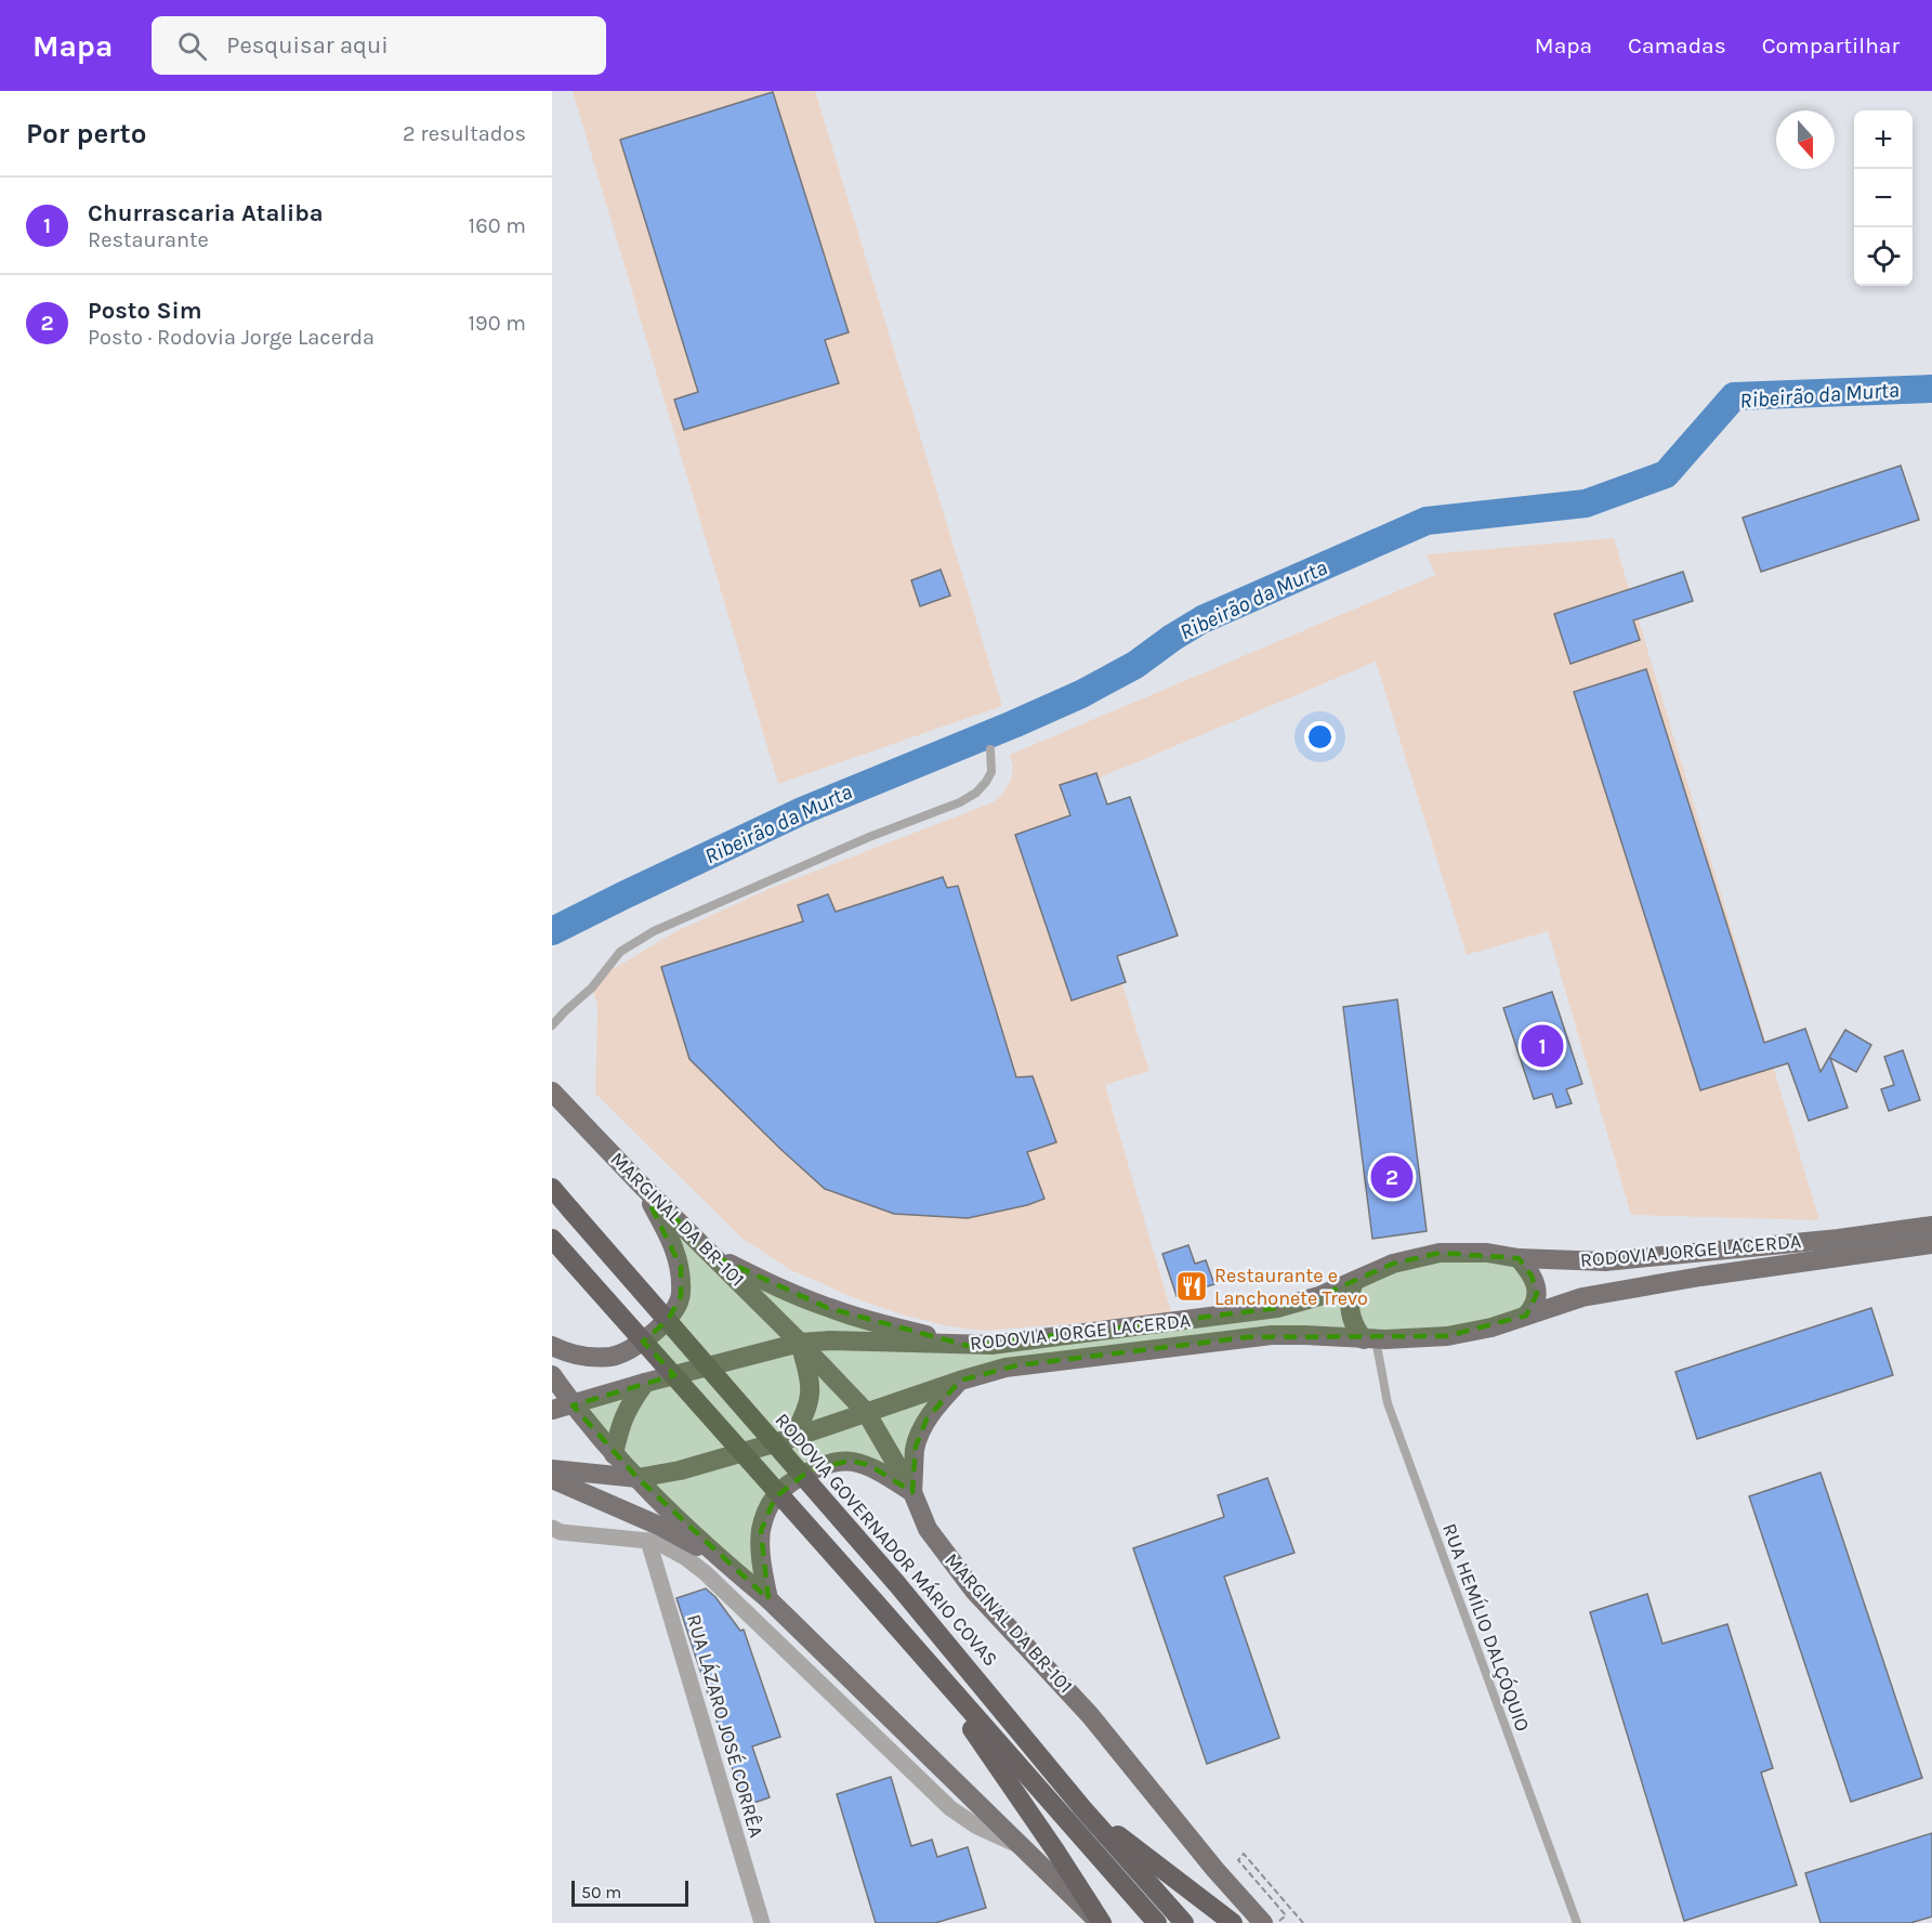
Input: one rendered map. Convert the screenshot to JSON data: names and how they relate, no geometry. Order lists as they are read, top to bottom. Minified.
{"streets":{"highway":["RODOVIA GOVERNADOR MÁRIO COVAS"],"main road":["MARGINAL DA BR-101","RODOVIA JORGE LACERDA"],"street":["RUA LÁZARO JOSÉ CORRÊA"],"lane":["RUA HEMÍLIO DALÇÓQUIO"]},"crossings":[["MARGINAL DA BR-101","RODOVIA JORGE LACERDA"],["RODOVIA JORGE LACERDA","RUA HEMÍLIO DALÇÓQUIO"]],"water":["Ribeirão da Murta"],"places":{"restaurant":["Restaurante e Lanchonete Trevo"]},"scale_bar":"50 m","north":"bottom","page":{"header":"Mapa","search":"Pesquisar aqui","nav":["Mapa","Camadas","Compartilhar"],"heading":["Por perto","2 resultados"],"map_buttons":["+","−"],"list":[{"mark":"1","name":"Churrascaria Ataliba","note":"Restaurante","value":"160 m"},{"mark":"2","name":"Posto Sim","note":"Posto · Rodovia Jorge Lacerda","value":"190 m"}],"pins":["1","2"],"scale":"50 m"}}
